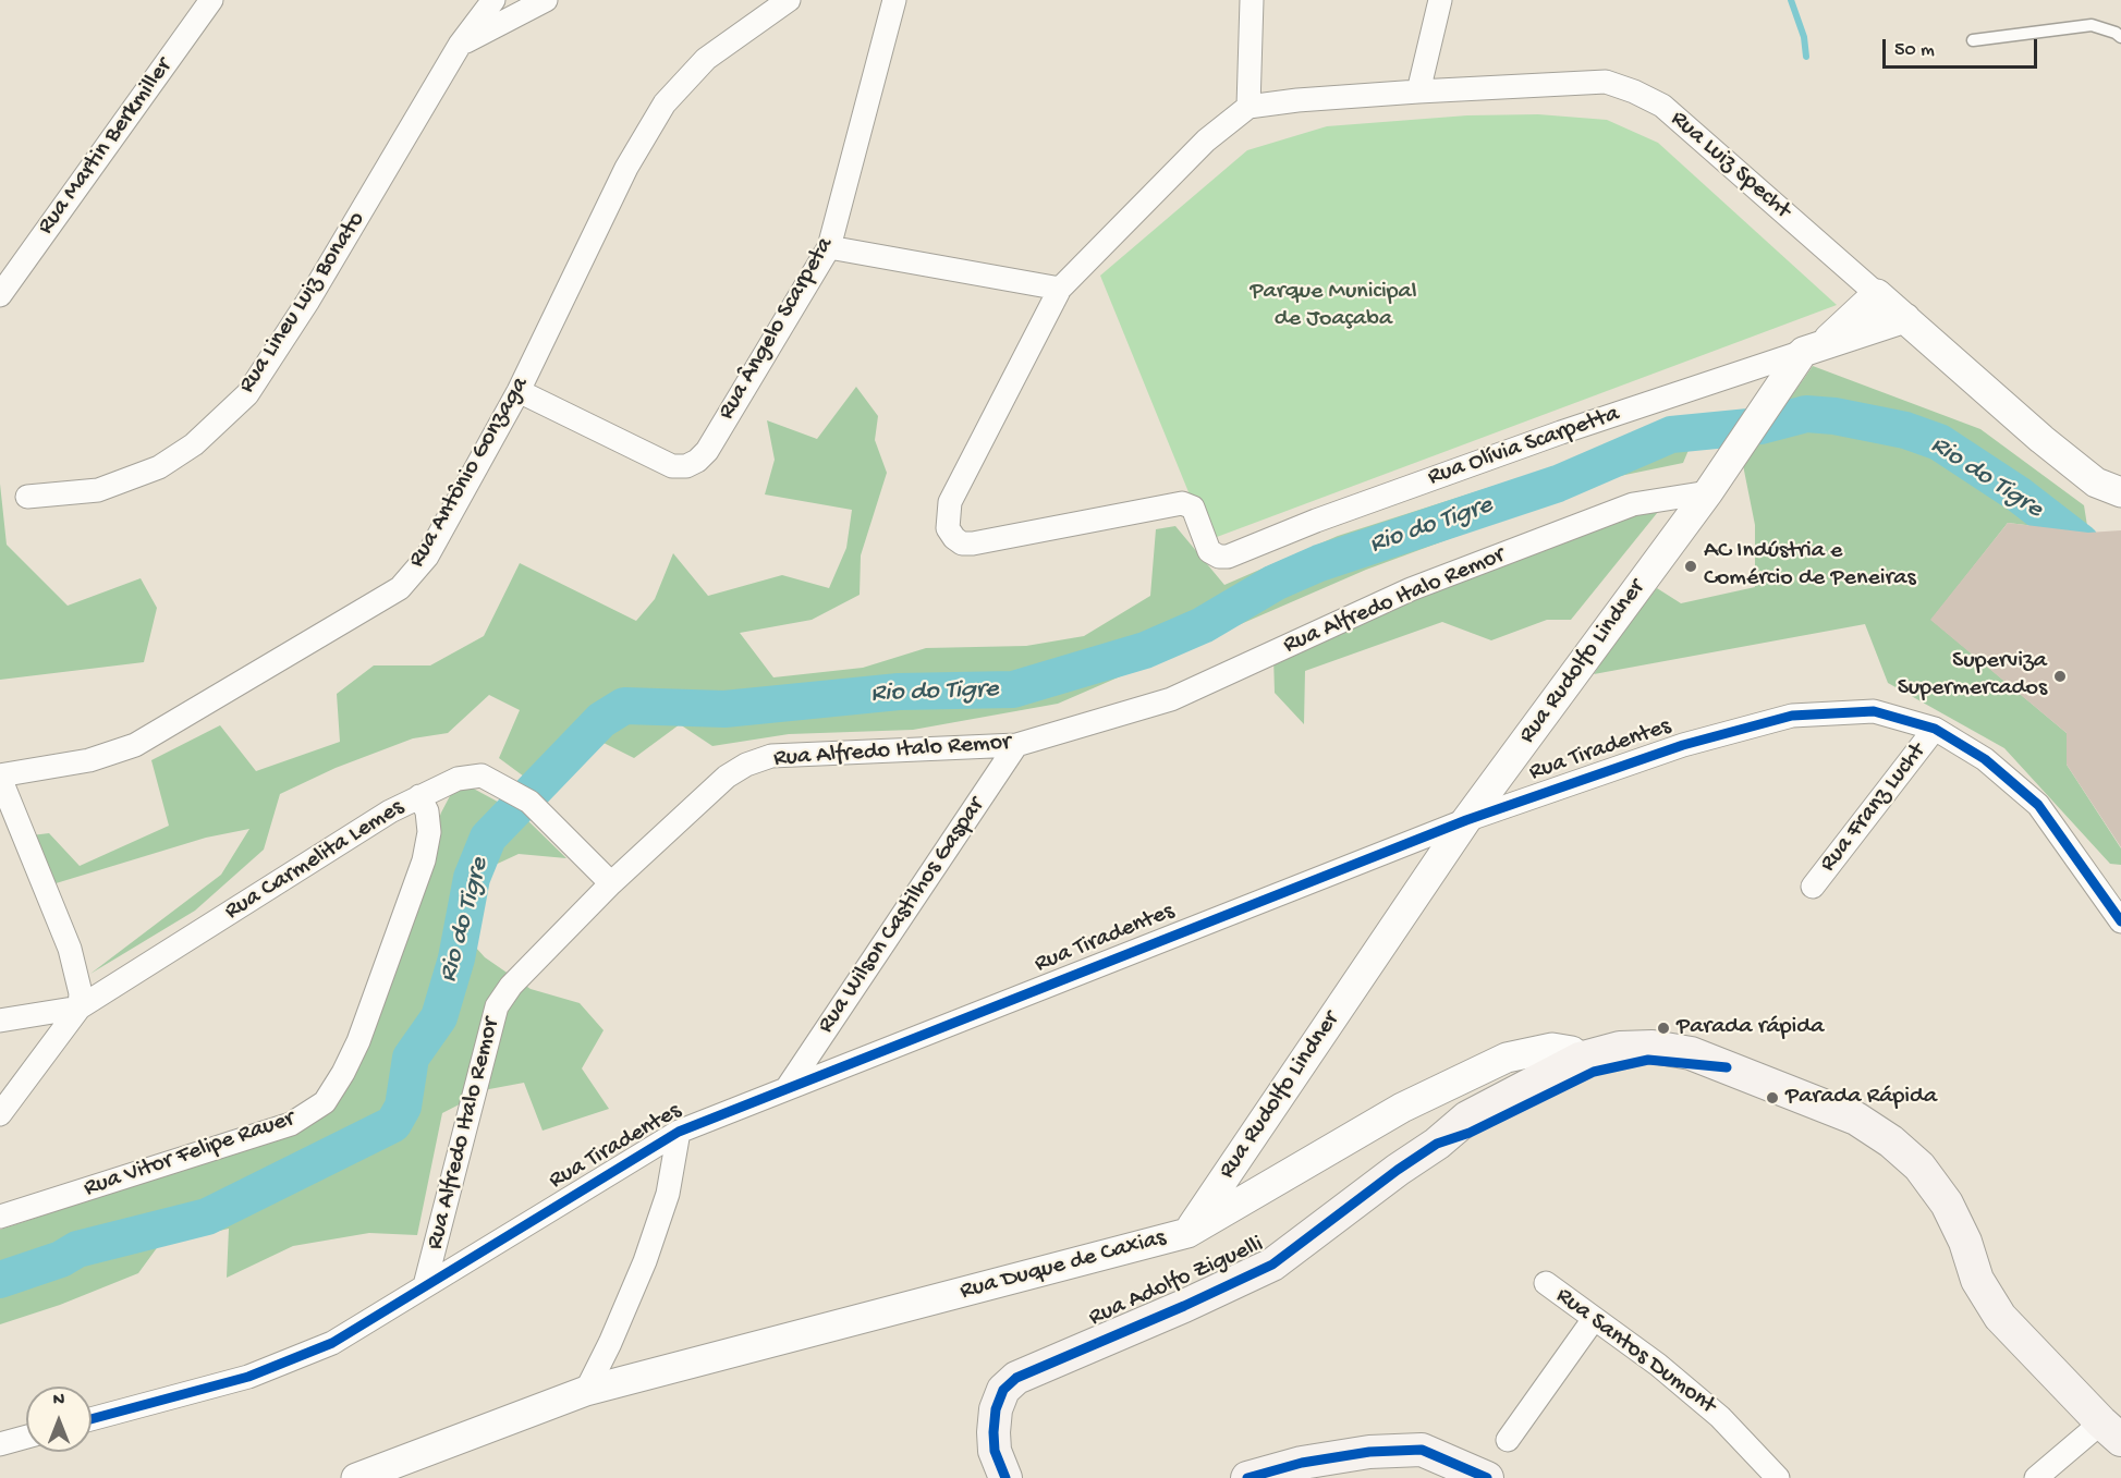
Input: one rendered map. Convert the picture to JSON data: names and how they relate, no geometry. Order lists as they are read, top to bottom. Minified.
{"streets":{"main road":["Rua Adolfo Ziguelli"],"street":["Rua Martin Berkmiller","Rua Luiz Specht","Rua Lineu Luiz Bonato","Rua Ângelo Scarpeta","Rua Olívia Scarpetta","Rua Antônio Gonzaga","Rua Alfredo Italo Remor","Rua Rudolfo Lindner","Rua Tiradentes","Rua Franz Lucht","Rua Carmelita Lemes","Rua Wilson Castilhos Gaspar","Rua Vitor Felipe Rauer","Rua Duque de Caxias","Rua Santos Dumont"]},"crossings":[["Rua Luiz Specht","Rua Olívia Scarpetta"],["Rua Ângelo Scarpeta","Rua Antônio Gonzaga"],["Rua Olívia Scarpetta","Rua Rudolfo Lindner"],["Rua Alfredo Italo Remor","Rua Rudolfo Lindner"],["Rua Alfredo Italo Remor","Rua Tiradentes"],["Rua Alfredo Italo Remor","Rua Carmelita Lemes"],["Rua Alfredo Italo Remor","Rua Wilson Castilhos Gaspar"],["Rua Rudolfo Lindner","Rua Tiradentes"],["Rua Rudolfo Lindner","Rua Duque de Caxias"],["Rua Tiradentes","Rua Franz Lucht"],["Rua Tiradentes","Rua Wilson Castilhos Gaspar"],["Rua Carmelita Lemes","Rua Vitor Felipe Rauer"],["Rua Duque de Caxias","Rua Adolfo Ziguelli"]],"water":["Rio do Tigre"],"parks":["Parque Municipal de Joaçaba"],"places":["AC Indústria e Comércio de Peneiras","Superviza Supermercados","Parada rápida","Parada Rápida"],"scale_bar":"50 m","north":"top"}
